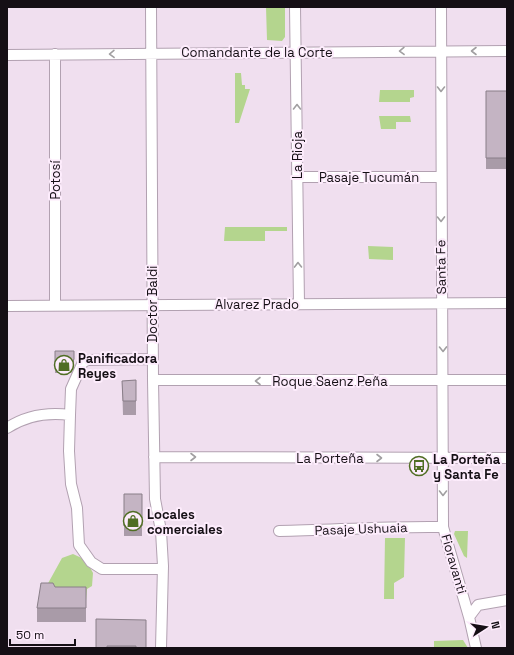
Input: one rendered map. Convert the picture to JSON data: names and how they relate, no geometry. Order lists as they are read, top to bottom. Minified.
{"streets":{"street":["Comandante de la Corte","La Rioja","Pasaje Tucumán","Potosí","Santa Fe","Doctor Baldi","Alvarez Prado","Roque Saenz Peña","La Porteña","Pasaje Ushuaia","Fioravanti"]},"crossings":[["Comandante de la Corte","La Rioja"],["Comandante de la Corte","Potosí"],["Comandante de la Corte","Santa Fe"],["Comandante de la Corte","Doctor Baldi"],["La Rioja","Pasaje Tucumán"],["La Rioja","Alvarez Prado"],["Pasaje Tucumán","Santa Fe"],["Potosí","Alvarez Prado"],["Santa Fe","Alvarez Prado"],["Santa Fe","Roque Saenz Peña"],["Santa Fe","La Porteña"],["Santa Fe","Pasaje Ushuaia"],["Santa Fe","Fioravanti"],["Doctor Baldi","Alvarez Prado"],["Doctor Baldi","Roque Saenz Peña"],["Doctor Baldi","La Porteña"],["Pasaje Ushuaia","Fioravanti"]],"one_way":["Comandante de la Corte","La Rioja","Santa Fe","Roque Saenz Peña","La Porteña"],"places":{"shop":["Panificadora Reyes","Locales comerciales"],"bus stop":["La Porteña y Santa Fe"]},"scale_bar":"50 m","north":"right"}
